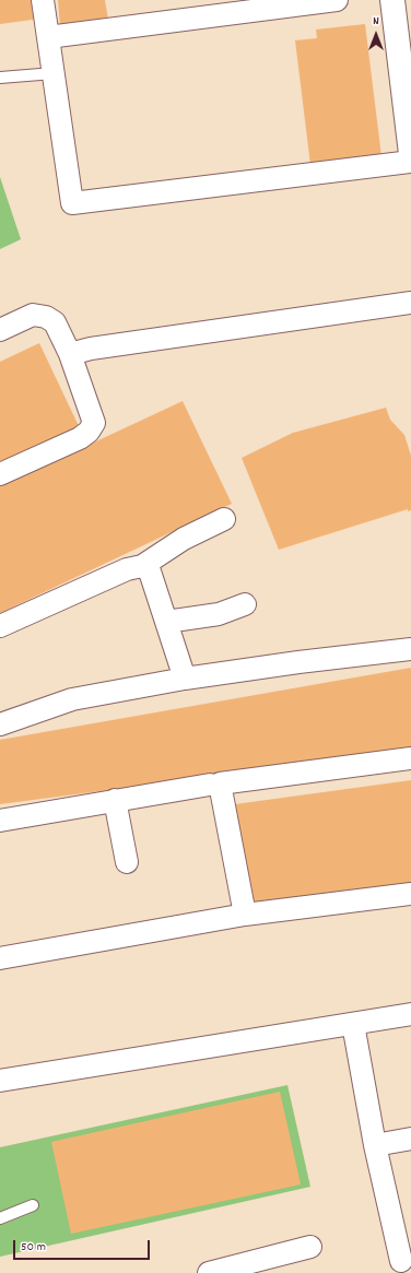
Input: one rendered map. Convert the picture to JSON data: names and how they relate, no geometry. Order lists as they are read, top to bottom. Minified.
{"scale_bar":"50 m","north":"top"}
